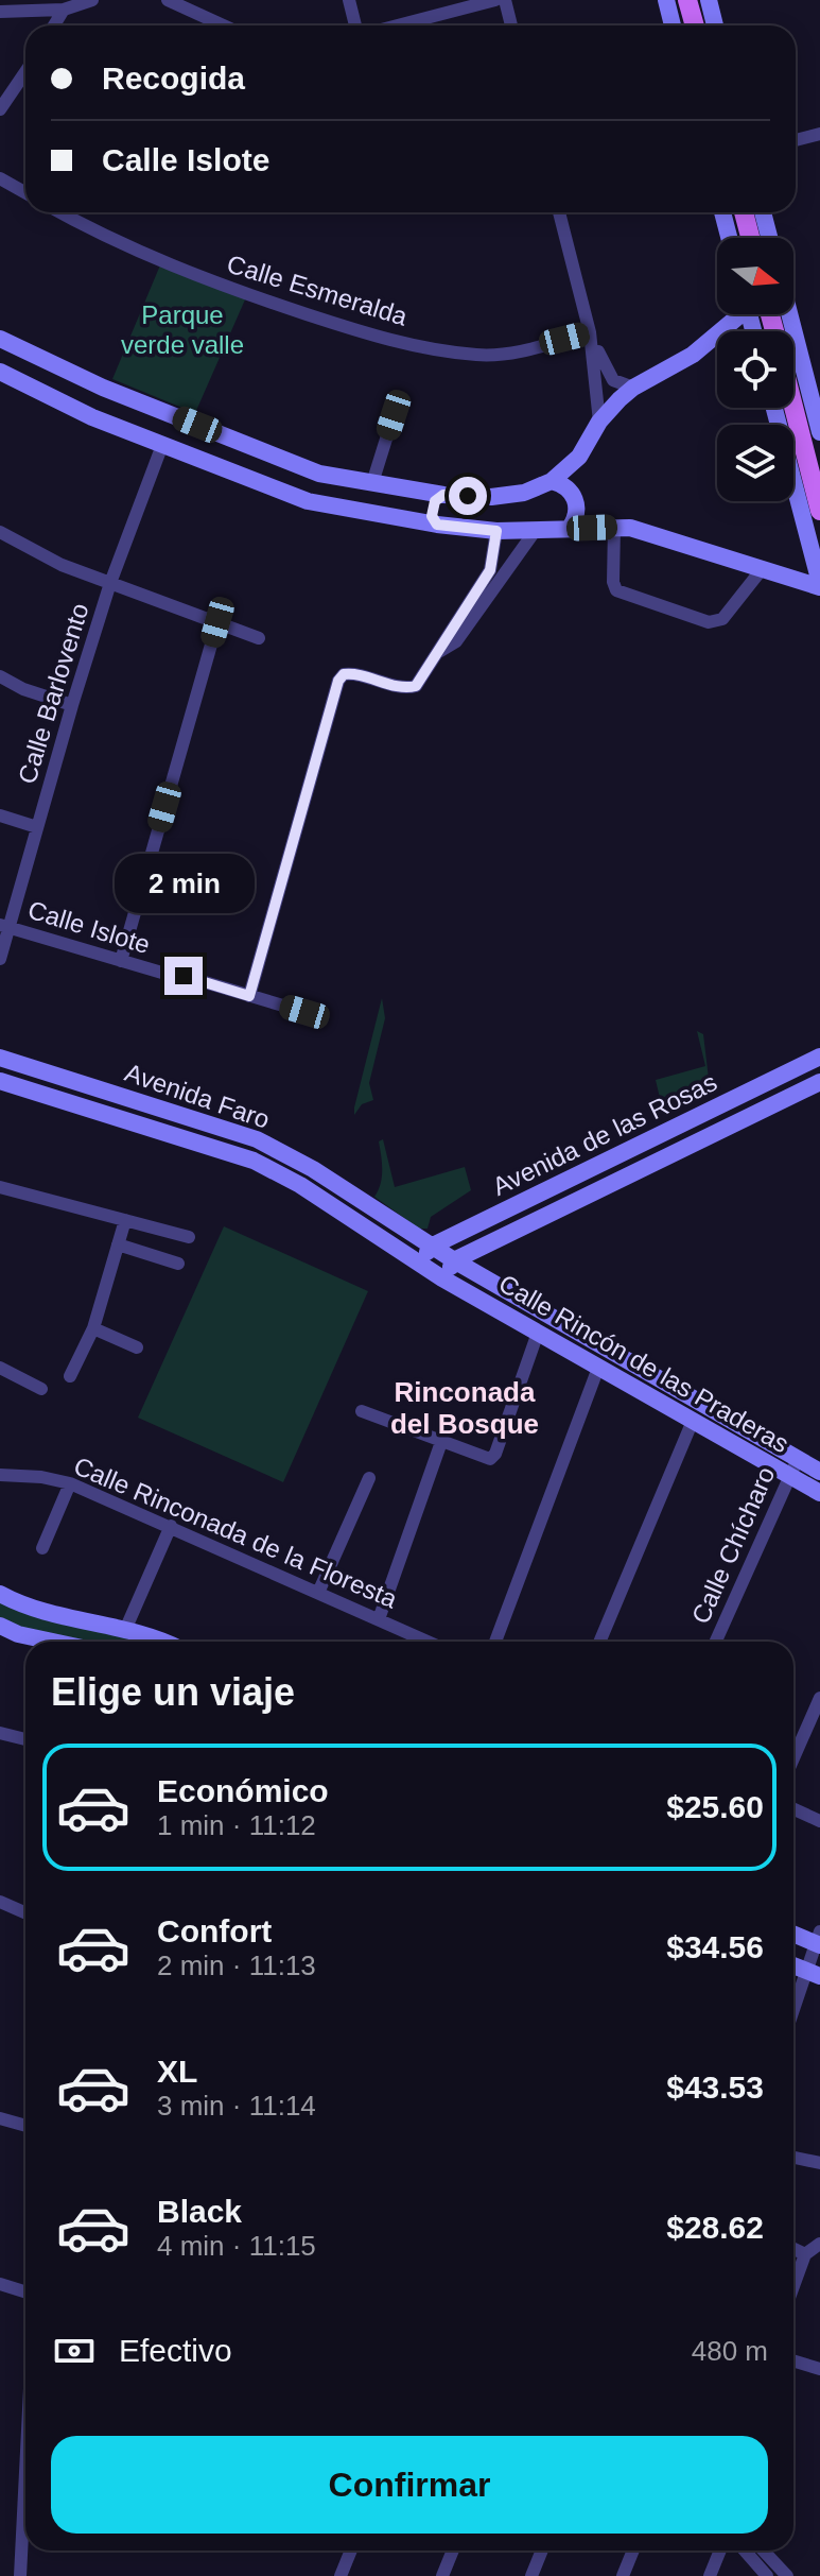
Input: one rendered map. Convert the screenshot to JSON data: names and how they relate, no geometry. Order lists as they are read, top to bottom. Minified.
{"streets":{"street":["Calle Esmeralda","Calle Barlovento","Calle Islote","Avenida Faro","Avenida de las Rosas","Calle Rincón de las Praderas","Calle Rinconada de la Floresta","Calle Chícharo"]},"crossings":[["Calle Barlovento","Calle Islote"],["Avenida Faro","Avenida de las Rosas"],["Avenida Faro","Calle Rincón de las Praderas"],["Avenida de las Rosas","Calle Rincón de las Praderas"],["Calle Rincón de las Praderas","Calle Chícharo"]],"districts":["Rinconada del Bosque"],"parks":["Parque verde valle"],"north":"right","page":{"banner":["Recogida","Calle Islote"],"bubble":"2 min","heading":"Elige un viaje","list":[{"name":"Económico","note":"1 min · 11:12","value":"$25.60"},{"name":"Confort","note":"2 min · 11:13","value":"$34.56"},{"name":"XL","note":"3 min · 11:14","value":"$43.53"},{"name":"Black","note":"4 min · 11:15","value":"$28.62"}],"pay":["Efectivo","480 m"],"buttons":"Confirmar"}}
